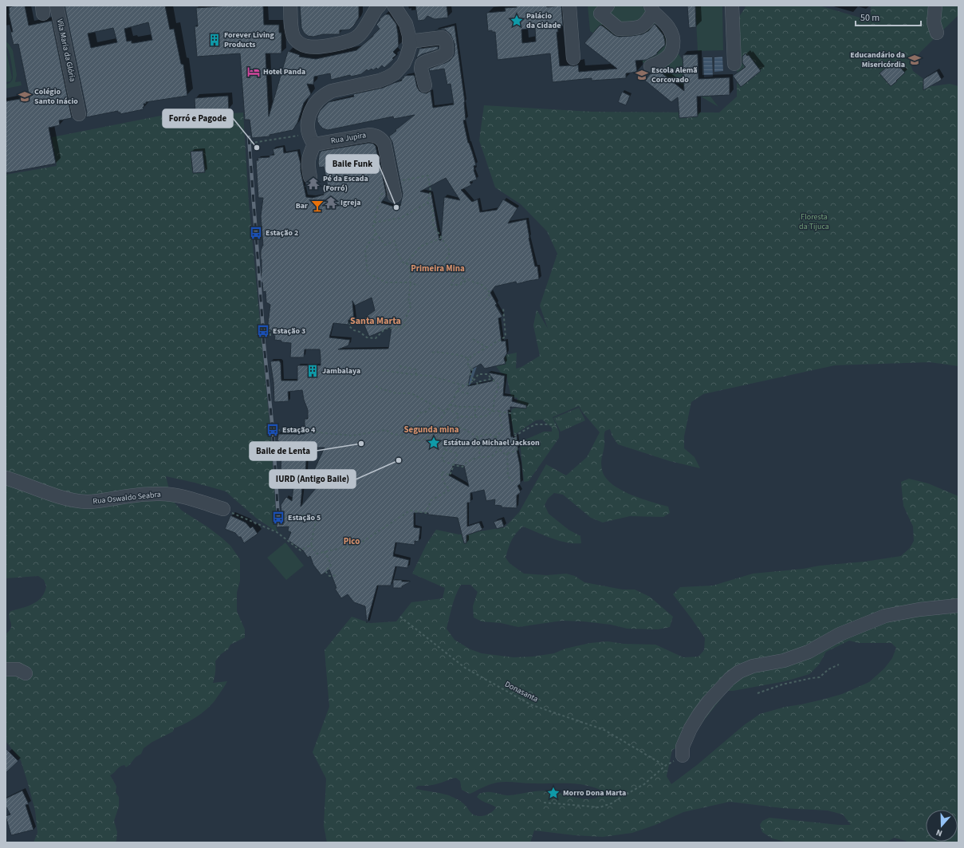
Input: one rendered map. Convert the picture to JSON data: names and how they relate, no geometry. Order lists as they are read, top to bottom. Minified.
{"streets":{"street":["Vila Maria da Glória","Rua Jupira","Rua Oswaldo Seabra"],"path":["Donasanta"]},"districts":["Primeira Mina","Santa Marta","Segunda mina","Pico"],"parks":["Floresta da Tijuca"],"places":{"place":["Palácio da Cidade","Estátua do Michael Jackson","Morro Dona Marta"],"building":["Forever Living Products","Jambalaya"],"school or university":["Educandário da Misericórdia","Escola Alemã Corcovado","Colégio Santo Inácio"],"hotel":["Hotel Panda"],"other":["Forró e Pagode","Baile Funk","Baile de Lenta","IURD (Antigo Baile)"],"temple":["Pé da Escada (Forró)","Igreja"],"bar":["Bar"],"bus stop":["Estação 2","Estação 3","Estação 4","Estação 5"]},"scale_bar":"50 m","north":"bottom"}
